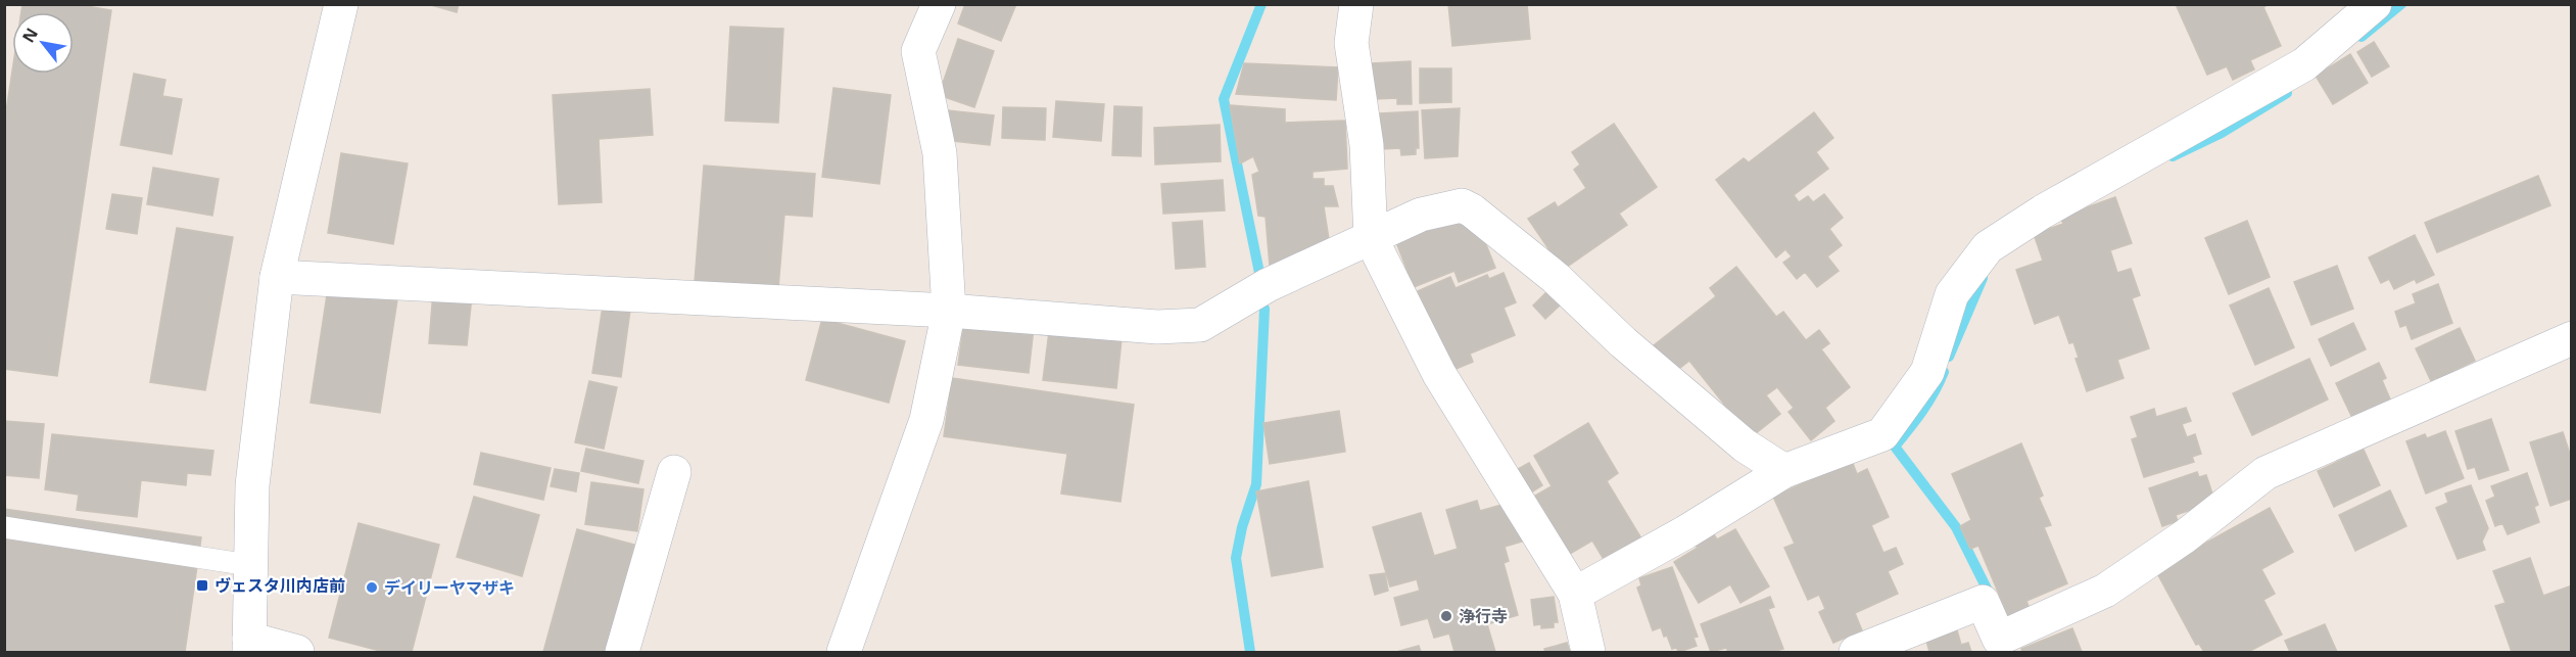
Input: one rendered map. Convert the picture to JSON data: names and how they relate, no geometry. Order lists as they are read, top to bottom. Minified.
{"places":{"transit":["ヴェスタ川内店前"],"other":["デイリーヤマザキ","浄行寺"]},"north":"top left"}
